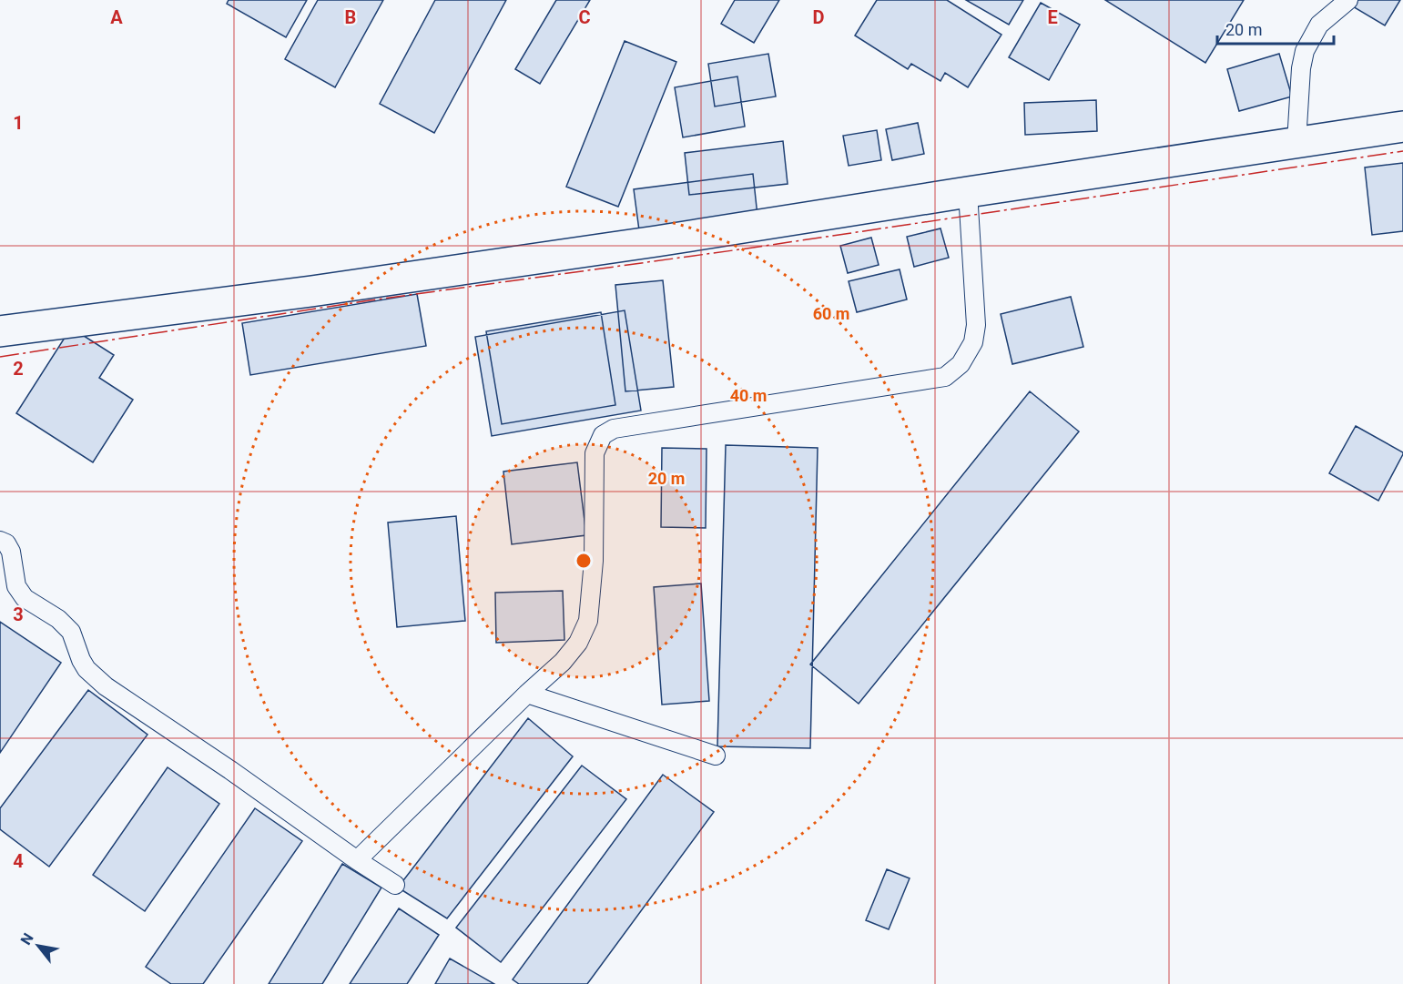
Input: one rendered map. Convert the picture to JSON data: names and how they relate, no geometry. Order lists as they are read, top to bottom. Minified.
{"scale_bar":"20 m","north":"top left","grid":{"columns":["A","B","C","D","E"],"rows":["1","2","3","4"]},"rings":["60 m","40 m","20 m"]}
